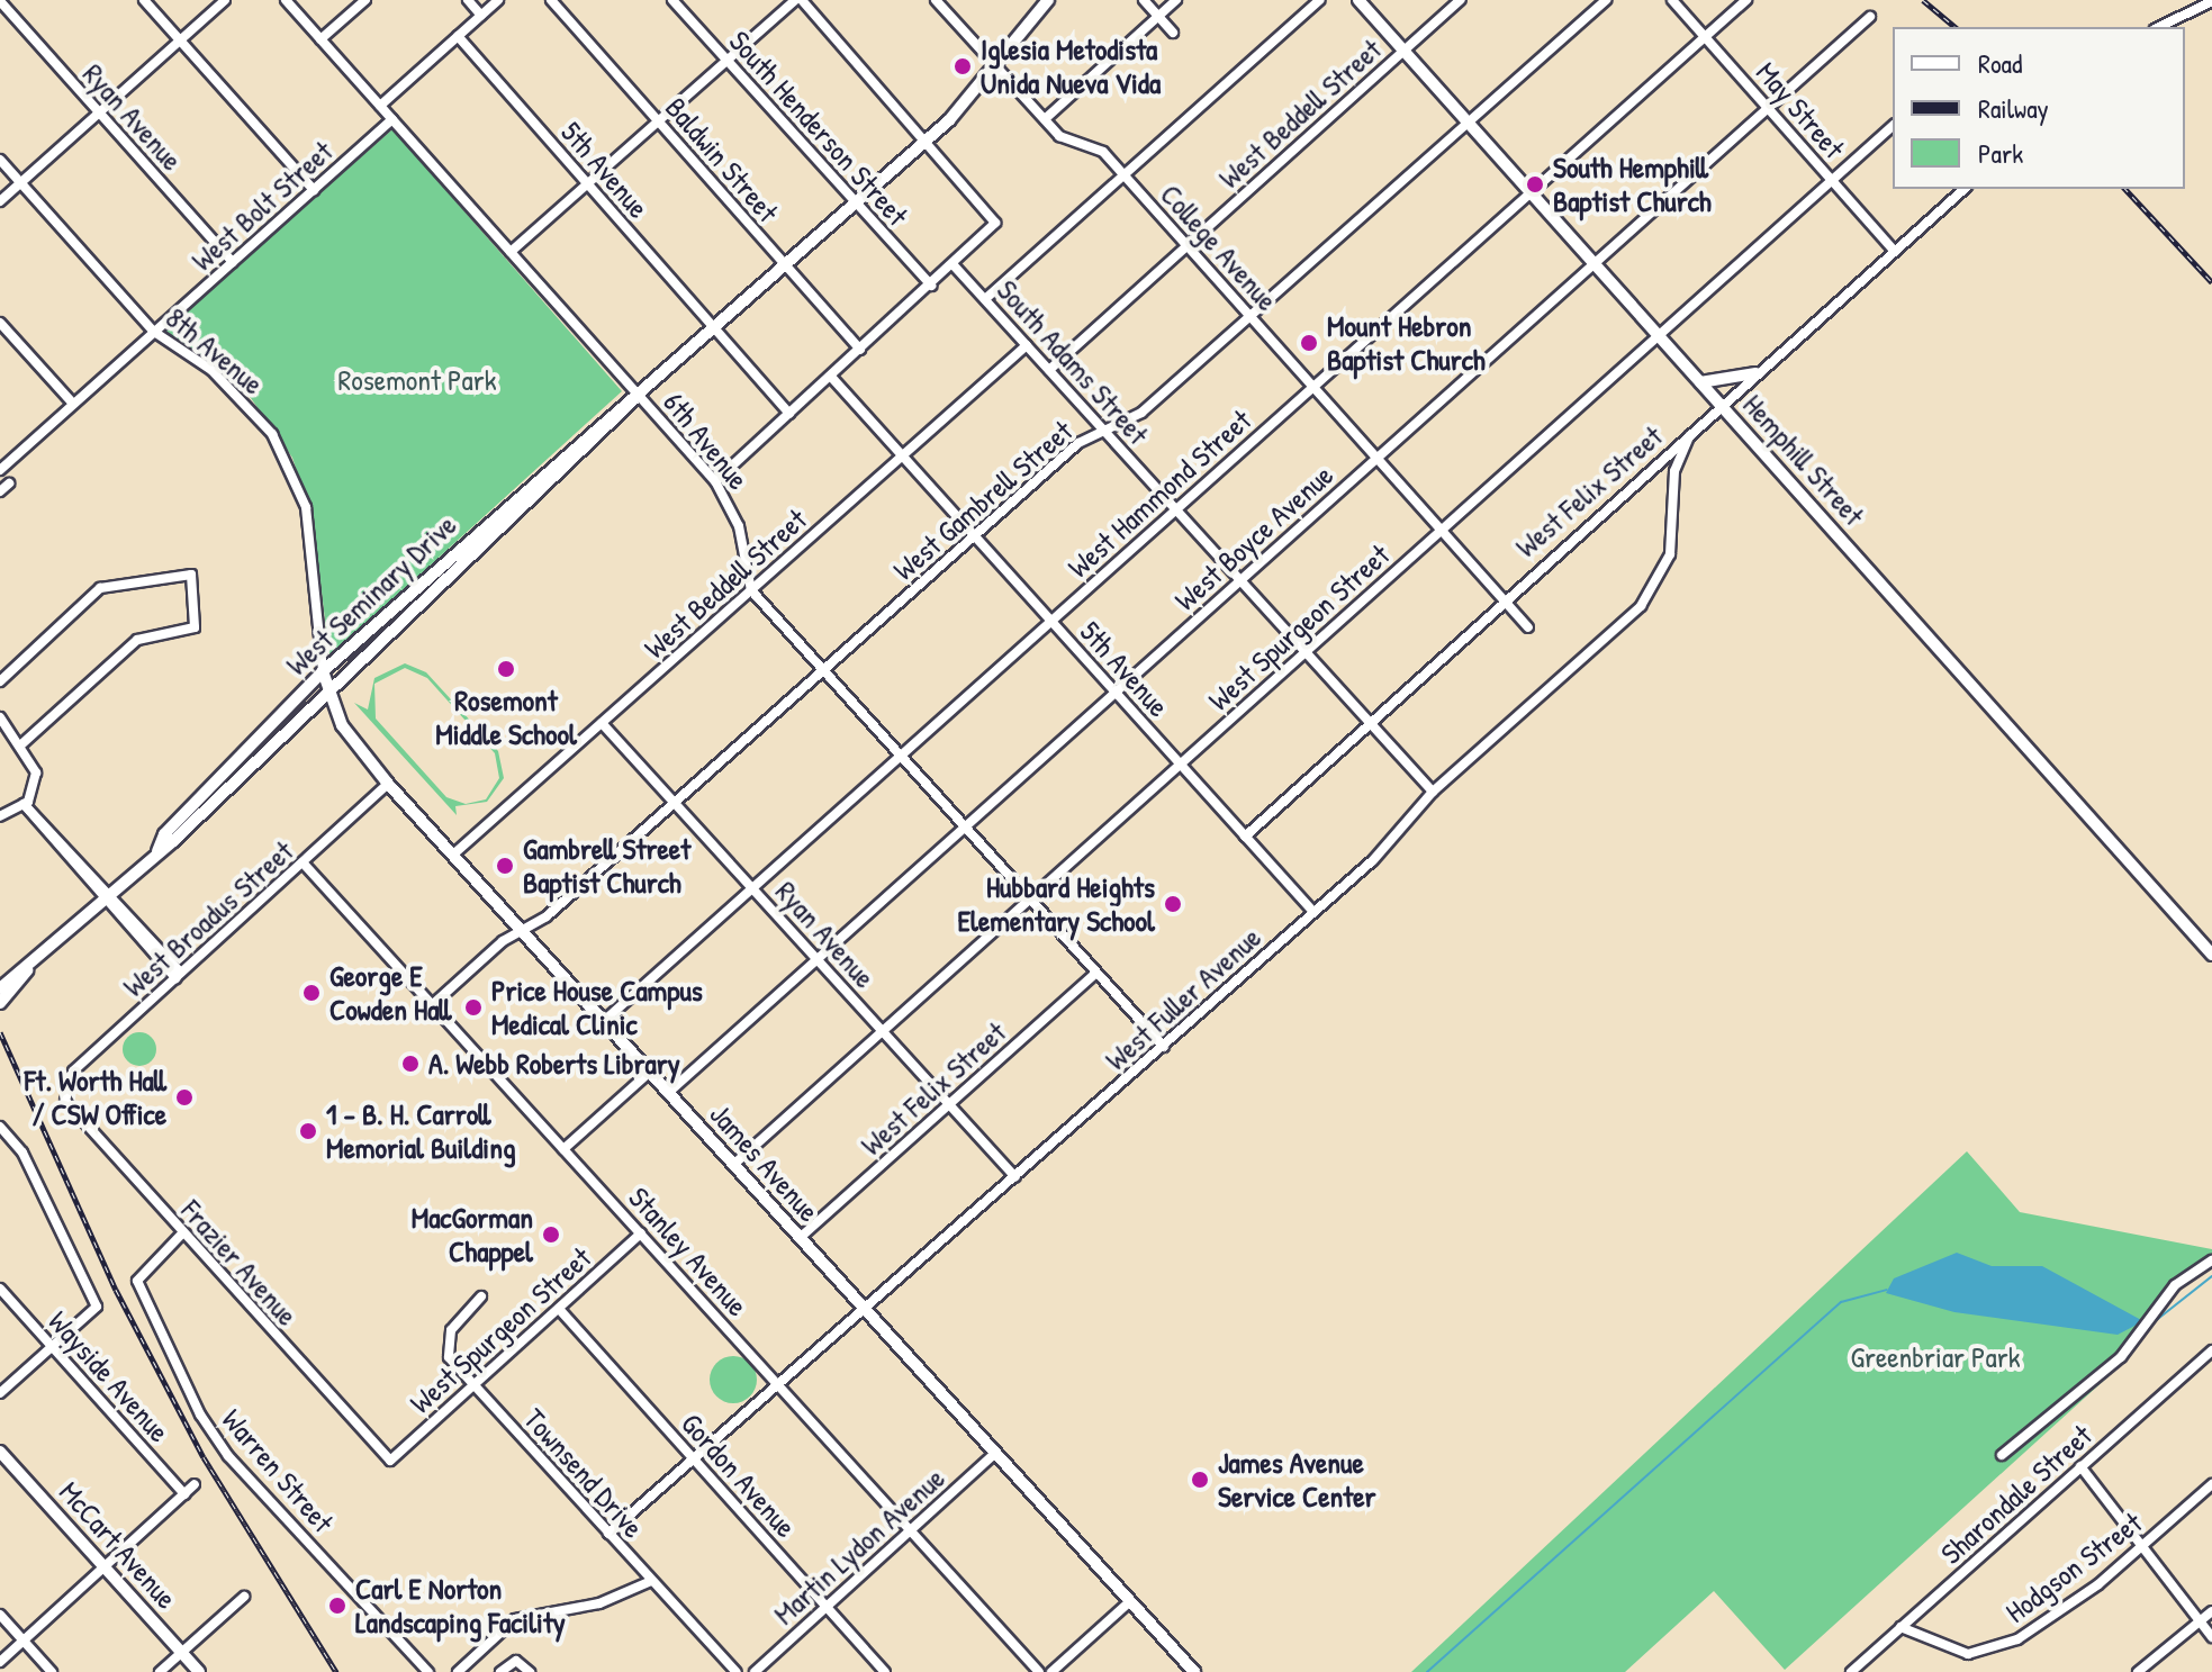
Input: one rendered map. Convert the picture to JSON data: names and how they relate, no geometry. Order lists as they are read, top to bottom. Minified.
{"streets":{"main road":["Hemphill Street","West Seminary Drive","James Avenue","McCart Avenue"],"street":["May Street","West Beddell Street","Ryan Avenue","South Henderson Street","Baldwin Street","5th Avenue","West Bolt Street","College Avenue","8th Avenue","South Adams Street","6th Avenue","West Felix Street","West Hammond Street","West Gambrell Street","West Boyce Avenue","West Spurgeon Street","West Broadus Street","West Fuller Avenue","Stanley Avenue","Frazier Avenue","Wayside Avenue","Warren Street","Townsend Drive","Gordon Avenue","Sharondale Street","Martin Lydon Avenue","Hodgson Street"]},"crossings":[["May Street","West Felix Street"],["May Street","West Hammond Street"],["May Street","West Boyce Avenue"],["May Street","West Spurgeon Street"],["West Beddell Street","Ryan Avenue"],["West Beddell Street","5th Avenue"],["West Beddell Street","College Avenue"],["West Beddell Street","South Adams Street"],["West Beddell Street","6th Avenue"],["West Beddell Street","Hemphill Street"],["West Beddell Street","James Avenue"],["Ryan Avenue","West Bolt Street"],["Ryan Avenue","West Felix Street"],["Ryan Avenue","West Hammond Street"],["Ryan Avenue","West Gambrell Street"],["Ryan Avenue","West Boyce Avenue"],["Ryan Avenue","West Spurgeon Street"],["Ryan Avenue","West Fuller Avenue"],["South Henderson Street","West Seminary Drive"],["Baldwin Street","West Seminary Drive"],["5th Avenue","West Felix Street"],["5th Avenue","West Hammond Street"],["5th Avenue","West Gambrell Street"],["5th Avenue","West Boyce Avenue"],["5th Avenue","West Seminary Drive"],["5th Avenue","West Spurgeon Street"],["5th Avenue","West Fuller Avenue"],["West Bolt Street","8th Avenue"],["West Bolt Street","6th Avenue"],["College Avenue","West Felix Street"],["College Avenue","West Hammond Street"],["College Avenue","West Gambrell Street"],["College Avenue","West Boyce Avenue"],["College Avenue","West Seminary Drive"],["College Avenue","West Spurgeon Street"],["8th Avenue","West Seminary Drive"],["8th Avenue","James Avenue"],["South Adams Street","West Felix Street"],["South Adams Street","West Hammond Street"],["South Adams Street","West Gambrell Street"],["South Adams Street","West Boyce Avenue"],["South Adams Street","West Spurgeon Street"],["South Adams Street","West Fuller Avenue"],["6th Avenue","West Seminary Drive"],["Hemphill Street","West Felix Street"],["Hemphill Street","West Hammond Street"],["Hemphill Street","West Gambrell Street"],["Hemphill Street","West Boyce Avenue"],["Hemphill Street","West Spurgeon Street"],["West Felix Street","West Fuller Avenue"],["West Felix Street","James Avenue"],["West Hammond Street","James Avenue"],["West Gambrell Street","James Avenue"],["West Gambrell Street","Stanley Avenue"],["West Boyce Avenue","James Avenue"],["West Seminary Drive","James Avenue"],["West Spurgeon Street","James Avenue"],["West Spurgeon Street","Stanley Avenue"],["West Spurgeon Street","Frazier Avenue"],["West Spurgeon Street","Townsend Drive"],["West Spurgeon Street","Gordon Avenue"],["West Broadus Street","James Avenue"],["West Broadus Street","Stanley Avenue"],["West Broadus Street","Frazier Avenue"],["West Fuller Avenue","James Avenue"],["West Fuller Avenue","Stanley Avenue"],["West Fuller Avenue","Townsend Drive"],["West Fuller Avenue","Gordon Avenue"],["James Avenue","Martin Lydon Avenue"],["Stanley Avenue","Martin Lydon Avenue"],["Frazier Avenue","Warren Street"],["Gordon Avenue","Martin Lydon Avenue"],["Sharondale Street","Hodgson Street"]],"parks":["Rosemont Park","Greenbriar Park"],"places":["Iglesia Metodista Unida Nueva Vida","South Hemphill Baptist Church","Mount Hebron Baptist Church","Rosemont Middle School","Gambrell Street Baptist Church","Hubbard Heights Elementary School","George E Cowden Hall","Price House Campus Medical Clinic","A. Webb Roberts Library","Ft. Worth Hall / CSW Office","1 - B. H. Carroll Memorial Building","MacGorman Chappel","James Avenue Service Center","Carl E Norton Landscaping Facility"],"legend":["Road","Railway","Park"]}
